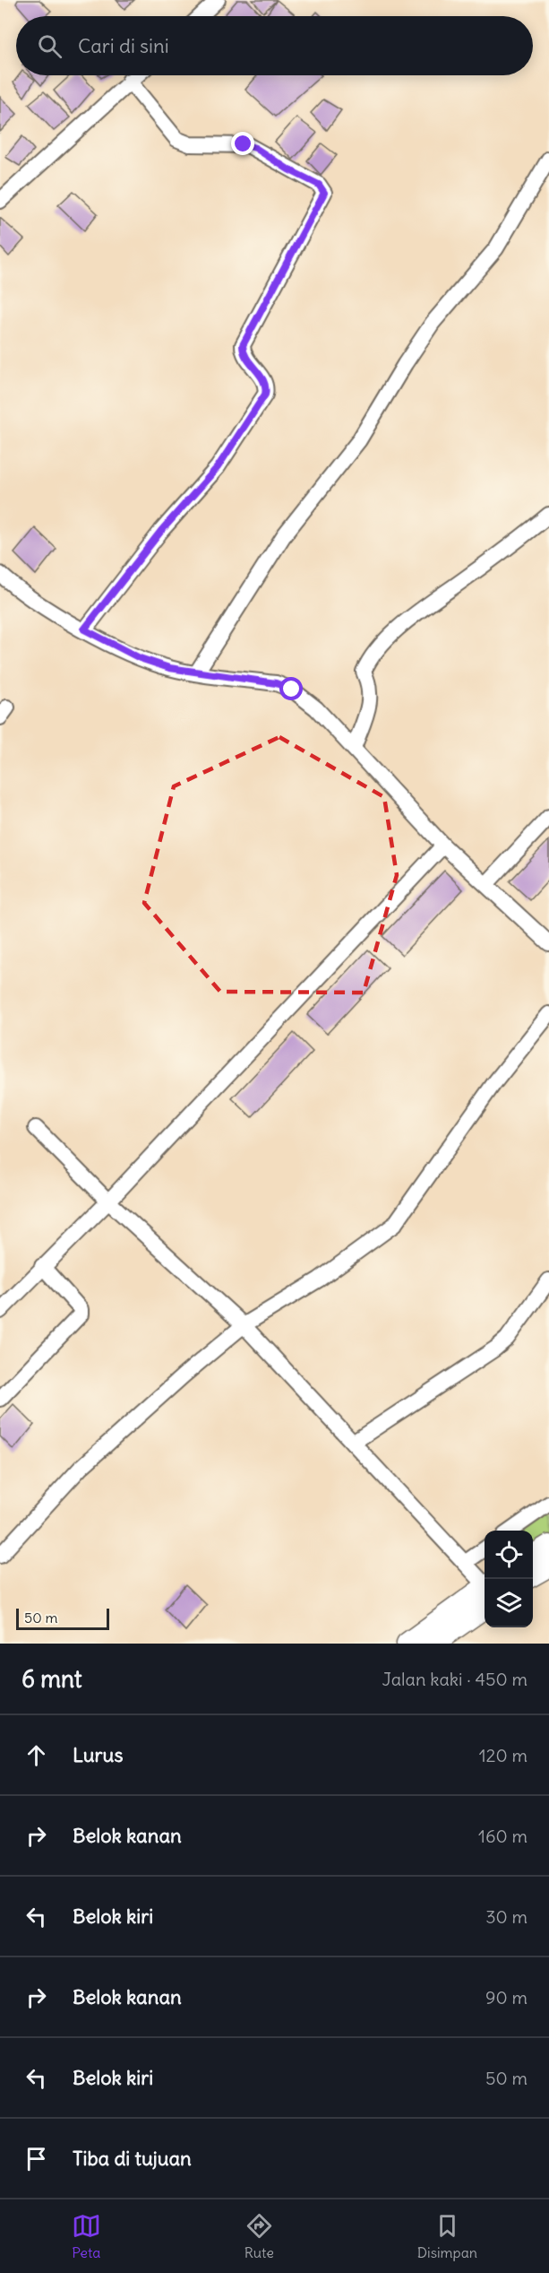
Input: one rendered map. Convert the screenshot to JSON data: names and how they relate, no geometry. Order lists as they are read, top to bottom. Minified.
{"scale_bar":"50 m","page":{"search":"Cari di sini","scale":"50 m","heading":["6 mnt","Jalan kaki · 450 m"],"list":[["Lurus","120 m"],["Belok kanan","160 m"],["Belok kiri","30 m"],["Belok kanan","90 m"],["Belok kiri","50 m"],"Tiba di tujuan"],"nav":["Peta","Rute","Disimpan"]}}
